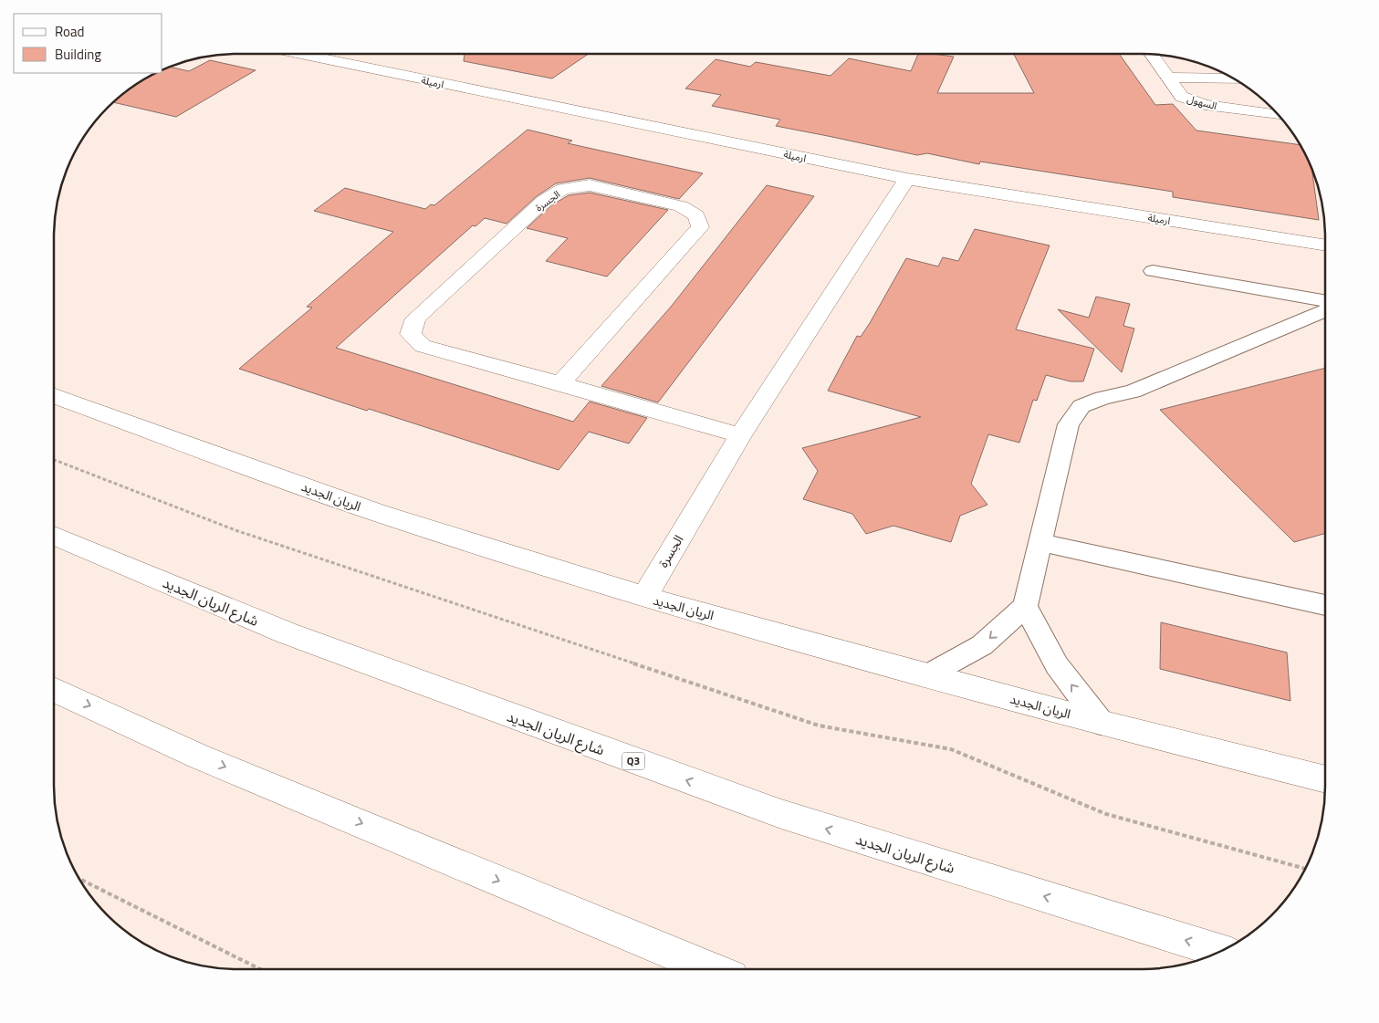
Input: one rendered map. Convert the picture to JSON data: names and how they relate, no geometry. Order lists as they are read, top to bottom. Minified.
{"streets":{"main road":["ارميلة","السهول","الجسرة","الريان الجديد","شارع الريان الجديد","Q3"]},"crossings":[["ارميلة","الجسرة"],["الجسرة","الريان الجديد"]],"legend":["Road","Building"]}
